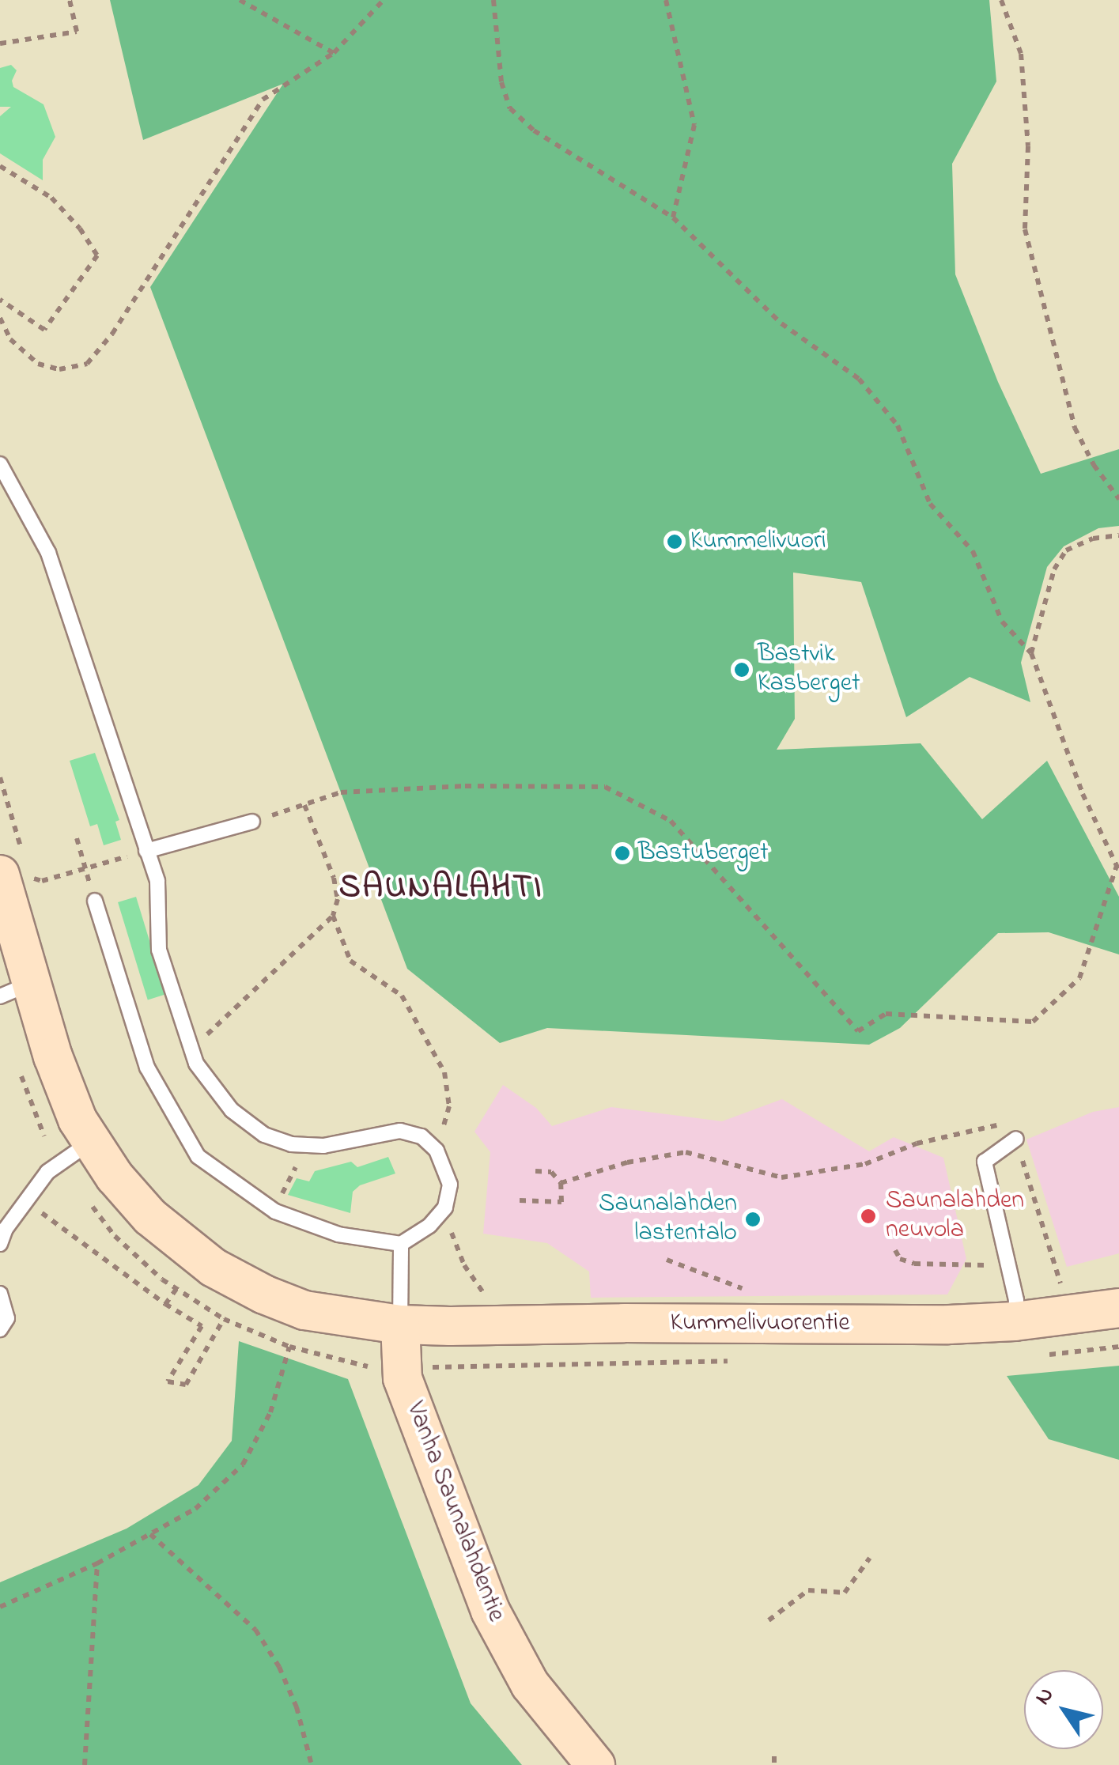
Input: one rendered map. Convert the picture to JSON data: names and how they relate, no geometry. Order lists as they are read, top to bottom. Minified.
{"streets":{"street":["Kummelivuorentie","Vanha Saunalahdentie"]},"crossings":[["Kummelivuorentie","Vanha Saunalahdentie"]],"districts":["SAUNALAHTI"],"places":["Kummelivuori","Bastvik Kasberget","Bastuberget","Saunalahden neuvola","Saunalahden lastentalo"],"north":"top left"}
